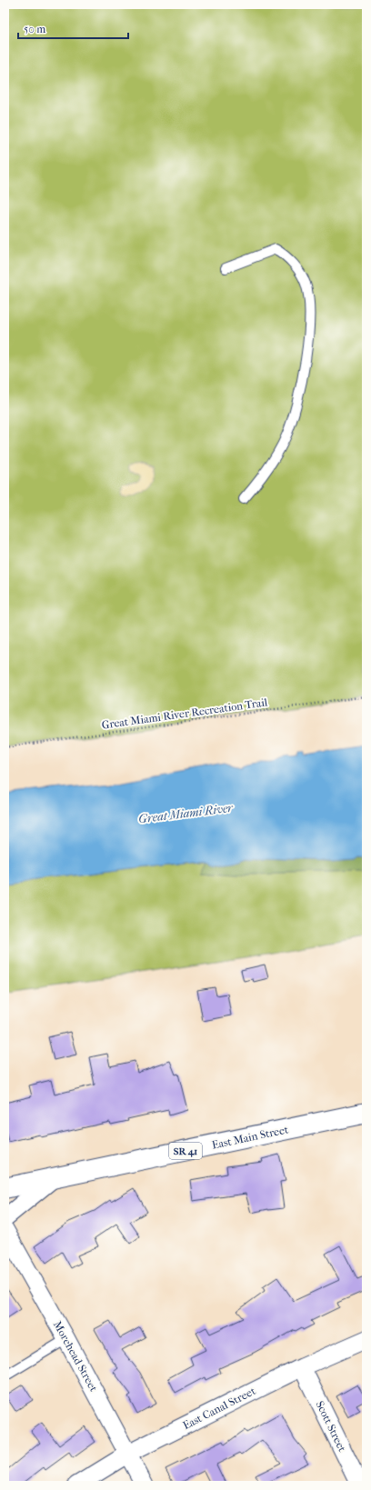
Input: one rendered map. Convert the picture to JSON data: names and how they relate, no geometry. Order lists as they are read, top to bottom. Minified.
{"streets":{"main road":["East Main Street","SR 41"],"street":["Morehead Street","East Canal Street","Scott Street"],"path":["Great Miami River Recreation Trail"]},"crossings":[["Morehead Street","East Canal Street"],["East Canal Street","Scott Street"]],"water":["Great Miami River"],"scale_bar":"50 m"}
